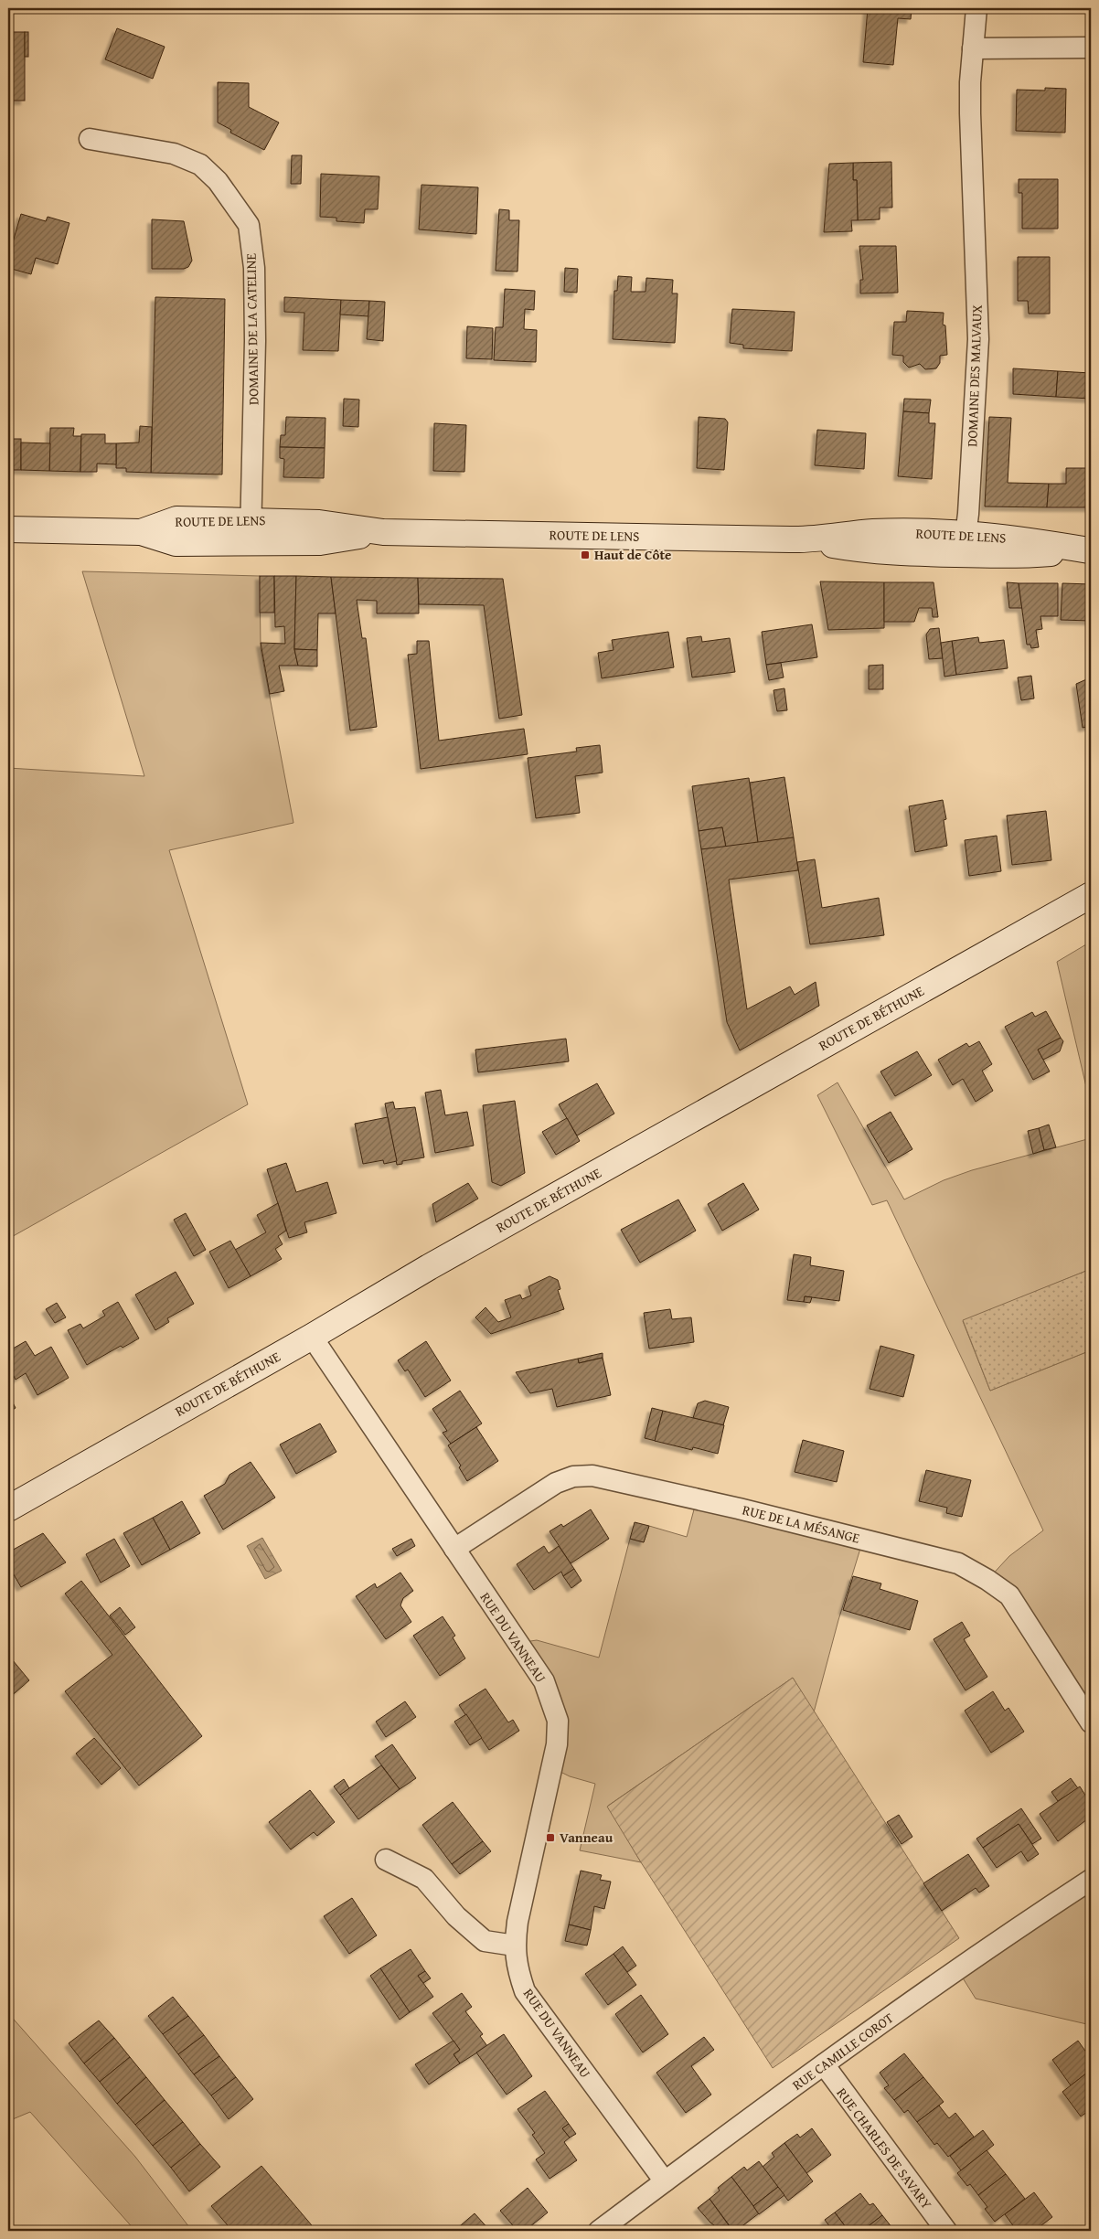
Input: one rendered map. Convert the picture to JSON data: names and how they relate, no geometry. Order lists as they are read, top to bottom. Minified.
{"streets":{"main road":["ROUTE DE LENS","ROUTE DE BÉTHUNE"],"street":["DOMAINE DE LA CATELINE","DOMAINE DES MALVAUX","RUE DE LA MÉSANGE","RUE DU VANNEAU","RUE CAMILLE COROT","RUE CHARLES DE SAVARY"]},"crossings":[["DOMAINE DE LA CATELINE","ROUTE DE LENS"],["DOMAINE DES MALVAUX","ROUTE DE LENS"],["ROUTE DE BÉTHUNE","RUE DU VANNEAU"],["RUE DE LA MÉSANGE","RUE DU VANNEAU"],["RUE DU VANNEAU","RUE CAMILLE COROT"],["RUE CAMILLE COROT","RUE CHARLES DE SAVARY"]],"places":{"transit":["Haut de Côte","Vanneau"]}}
